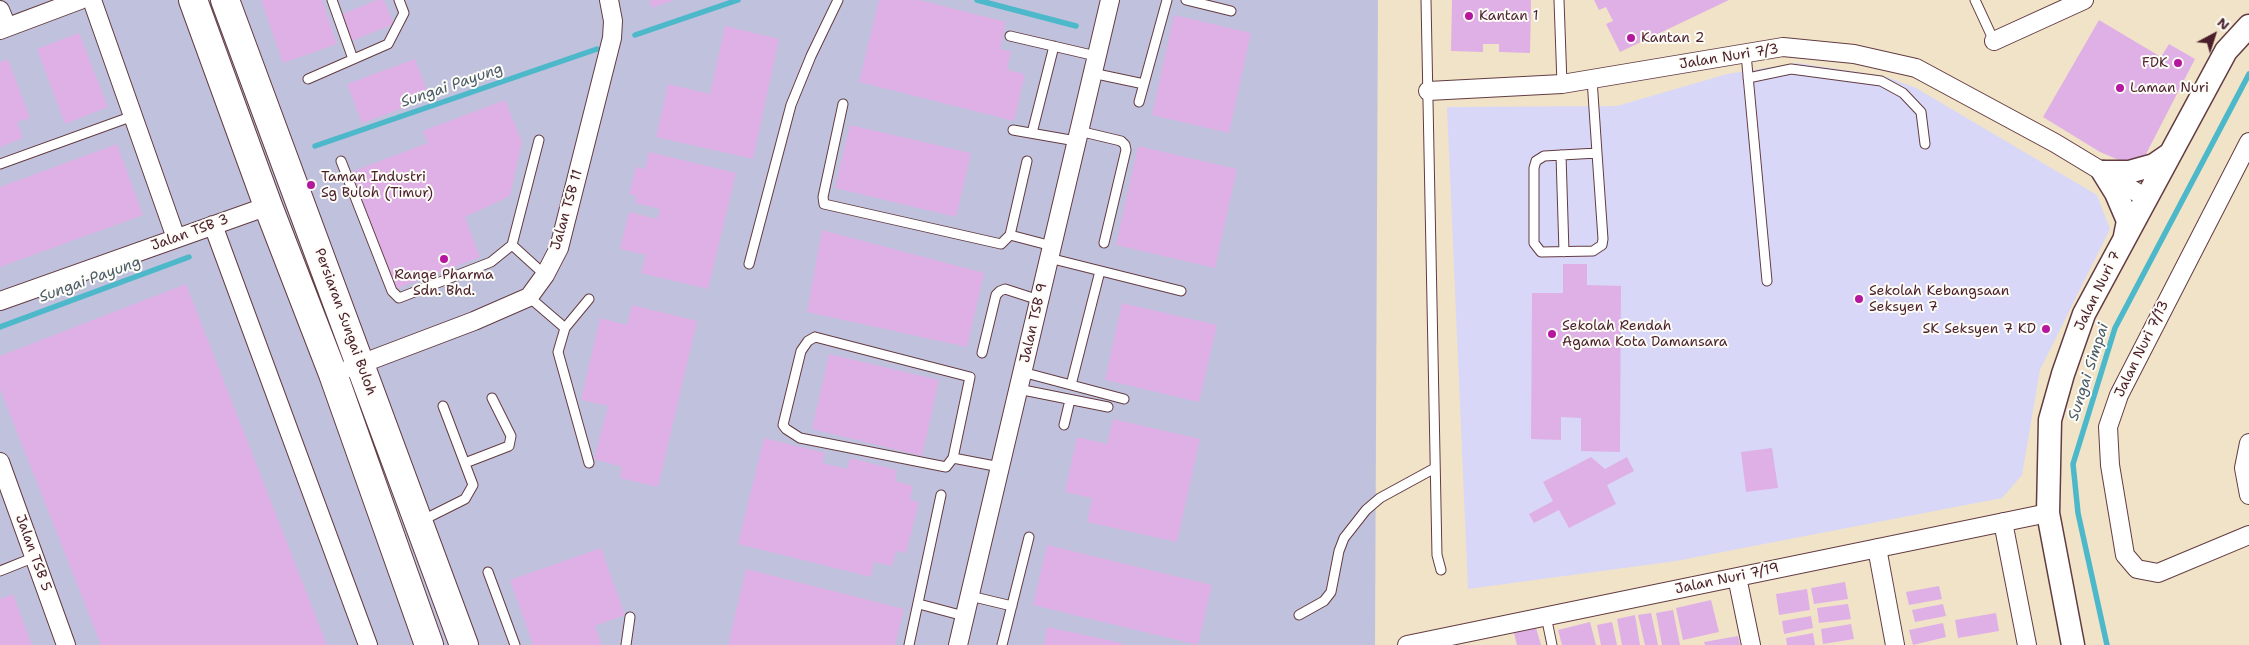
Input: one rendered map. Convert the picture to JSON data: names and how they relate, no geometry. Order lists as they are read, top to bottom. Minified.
{"streets":{"main road":["Persiaran Sungai Buloh"],"street":["Jalan Nuri 7/3","Jalan TSB 11","Jalan TSB 3","Jalan Nuri 7","Jalan TSB 9","Jalan Nuri 7/13","Jalan TSB 5","Jalan Nuri 7/19"]},"crossings":[["Jalan Nuri 7/3","Jalan Nuri 7"],["Jalan TSB 3","Persiaran Sungai Buloh"],["Jalan Nuri 7","Jalan Nuri 7/19"]],"water":["Sungai Payung","Sungai Simpai"],"places":["Kantan 1","Kantan 2","FDK","Laman Nuri","Taman Industri Sg Buloh (Timur)","Range Pharma Sdn. Bhd.","Sekolah Kebangsaan Seksyen 7","SK Seksyen 7 KD","Sekolah Rendah Agama Kota Damansara"],"north":"top right"}
